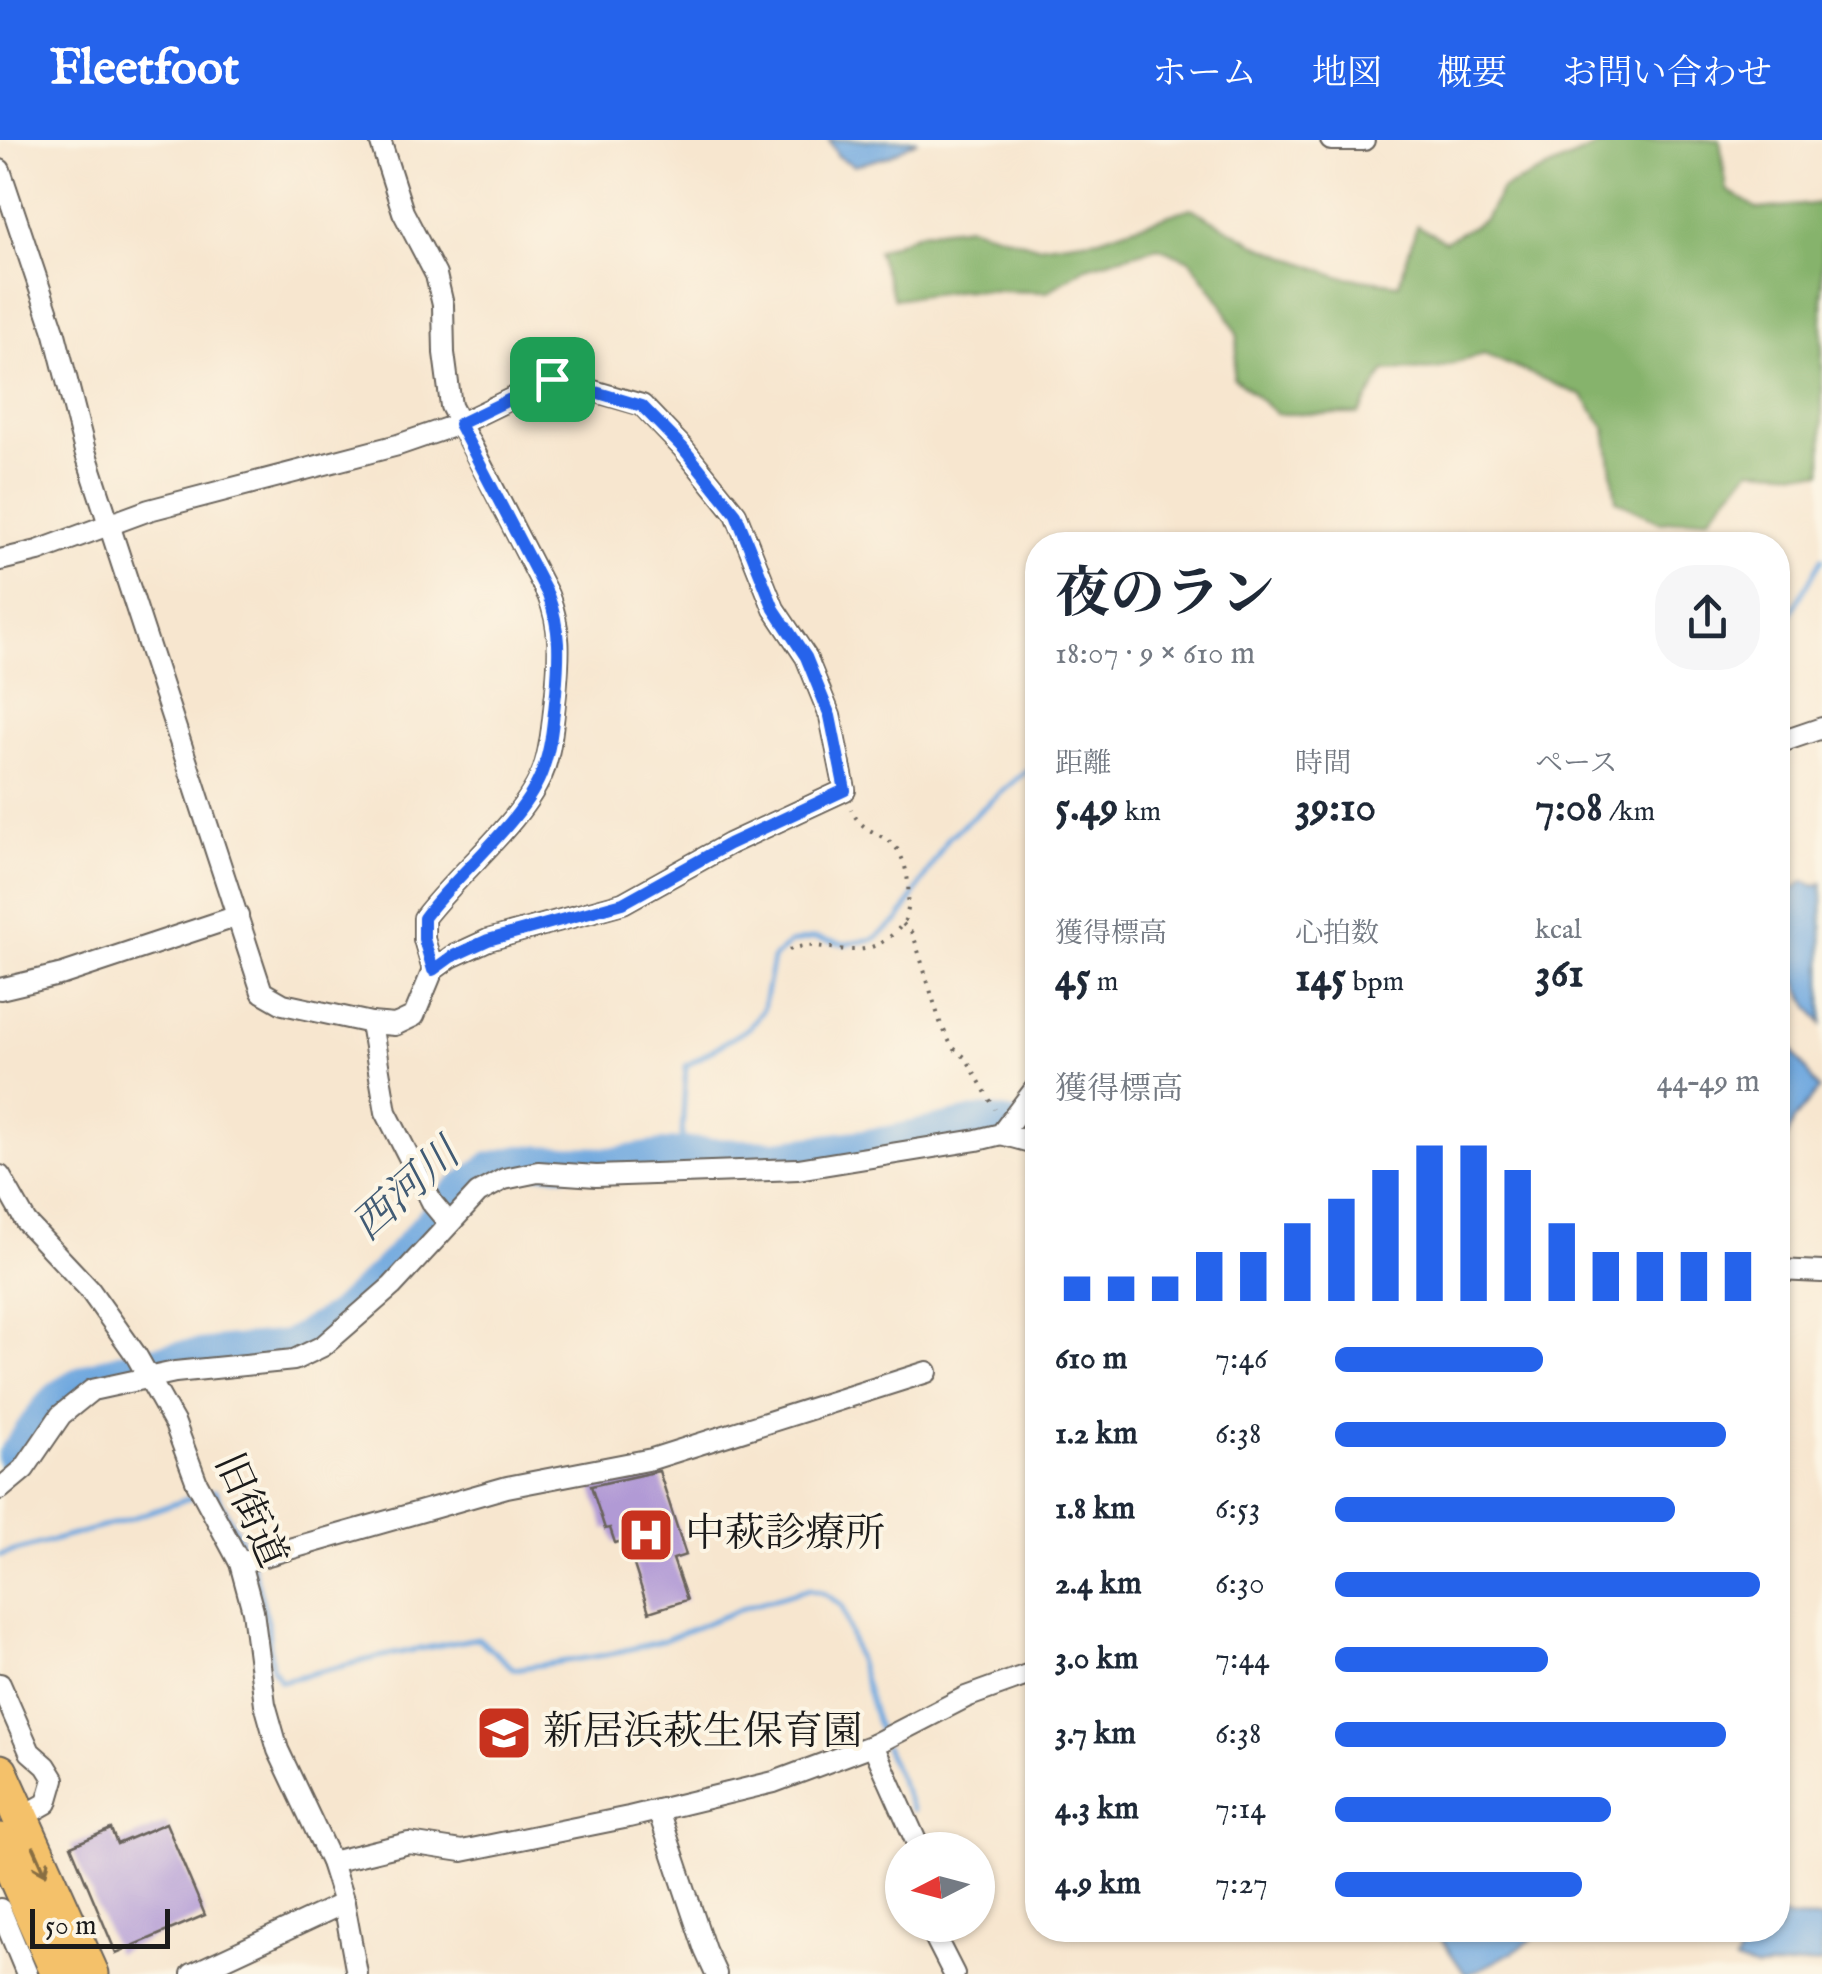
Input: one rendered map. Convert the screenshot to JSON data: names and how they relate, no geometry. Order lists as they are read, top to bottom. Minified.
{"streets":{"street":["旧街道"]},"water":["西河川"],"places":{"hospital":["中萩診療所"],"school or university":["新居浜萩生保育園"]},"scale_bar":"50 m","north":"left","page":{"header":"Fleetfoot","nav":["ホーム","地図","概要","お問い合わせ"],"heading":["夜のラン","18:07 · 9 × 610 m"],"stats":[["距離","5.49 km"],["時間","39:10"],["ペース","7:08 /km"],["獲得標高","45 m"],["心拍数","145 bpm"],["kcal","361"]],"chart":["獲得標高","44–49 m"],"list":[{"name":"610 m","note":"7:46"},{"name":"1.2 km","note":"6:38"},{"name":"1.8 km","note":"6:53"},{"name":"2.4 km","note":"6:30"},{"name":"3.0 km","note":"7:44"},{"name":"3.7 km","note":"6:38"},{"name":"4.3 km","note":"7:14"},{"name":"4.9 km","note":"7:27"}],"scale":"50 m"}}
